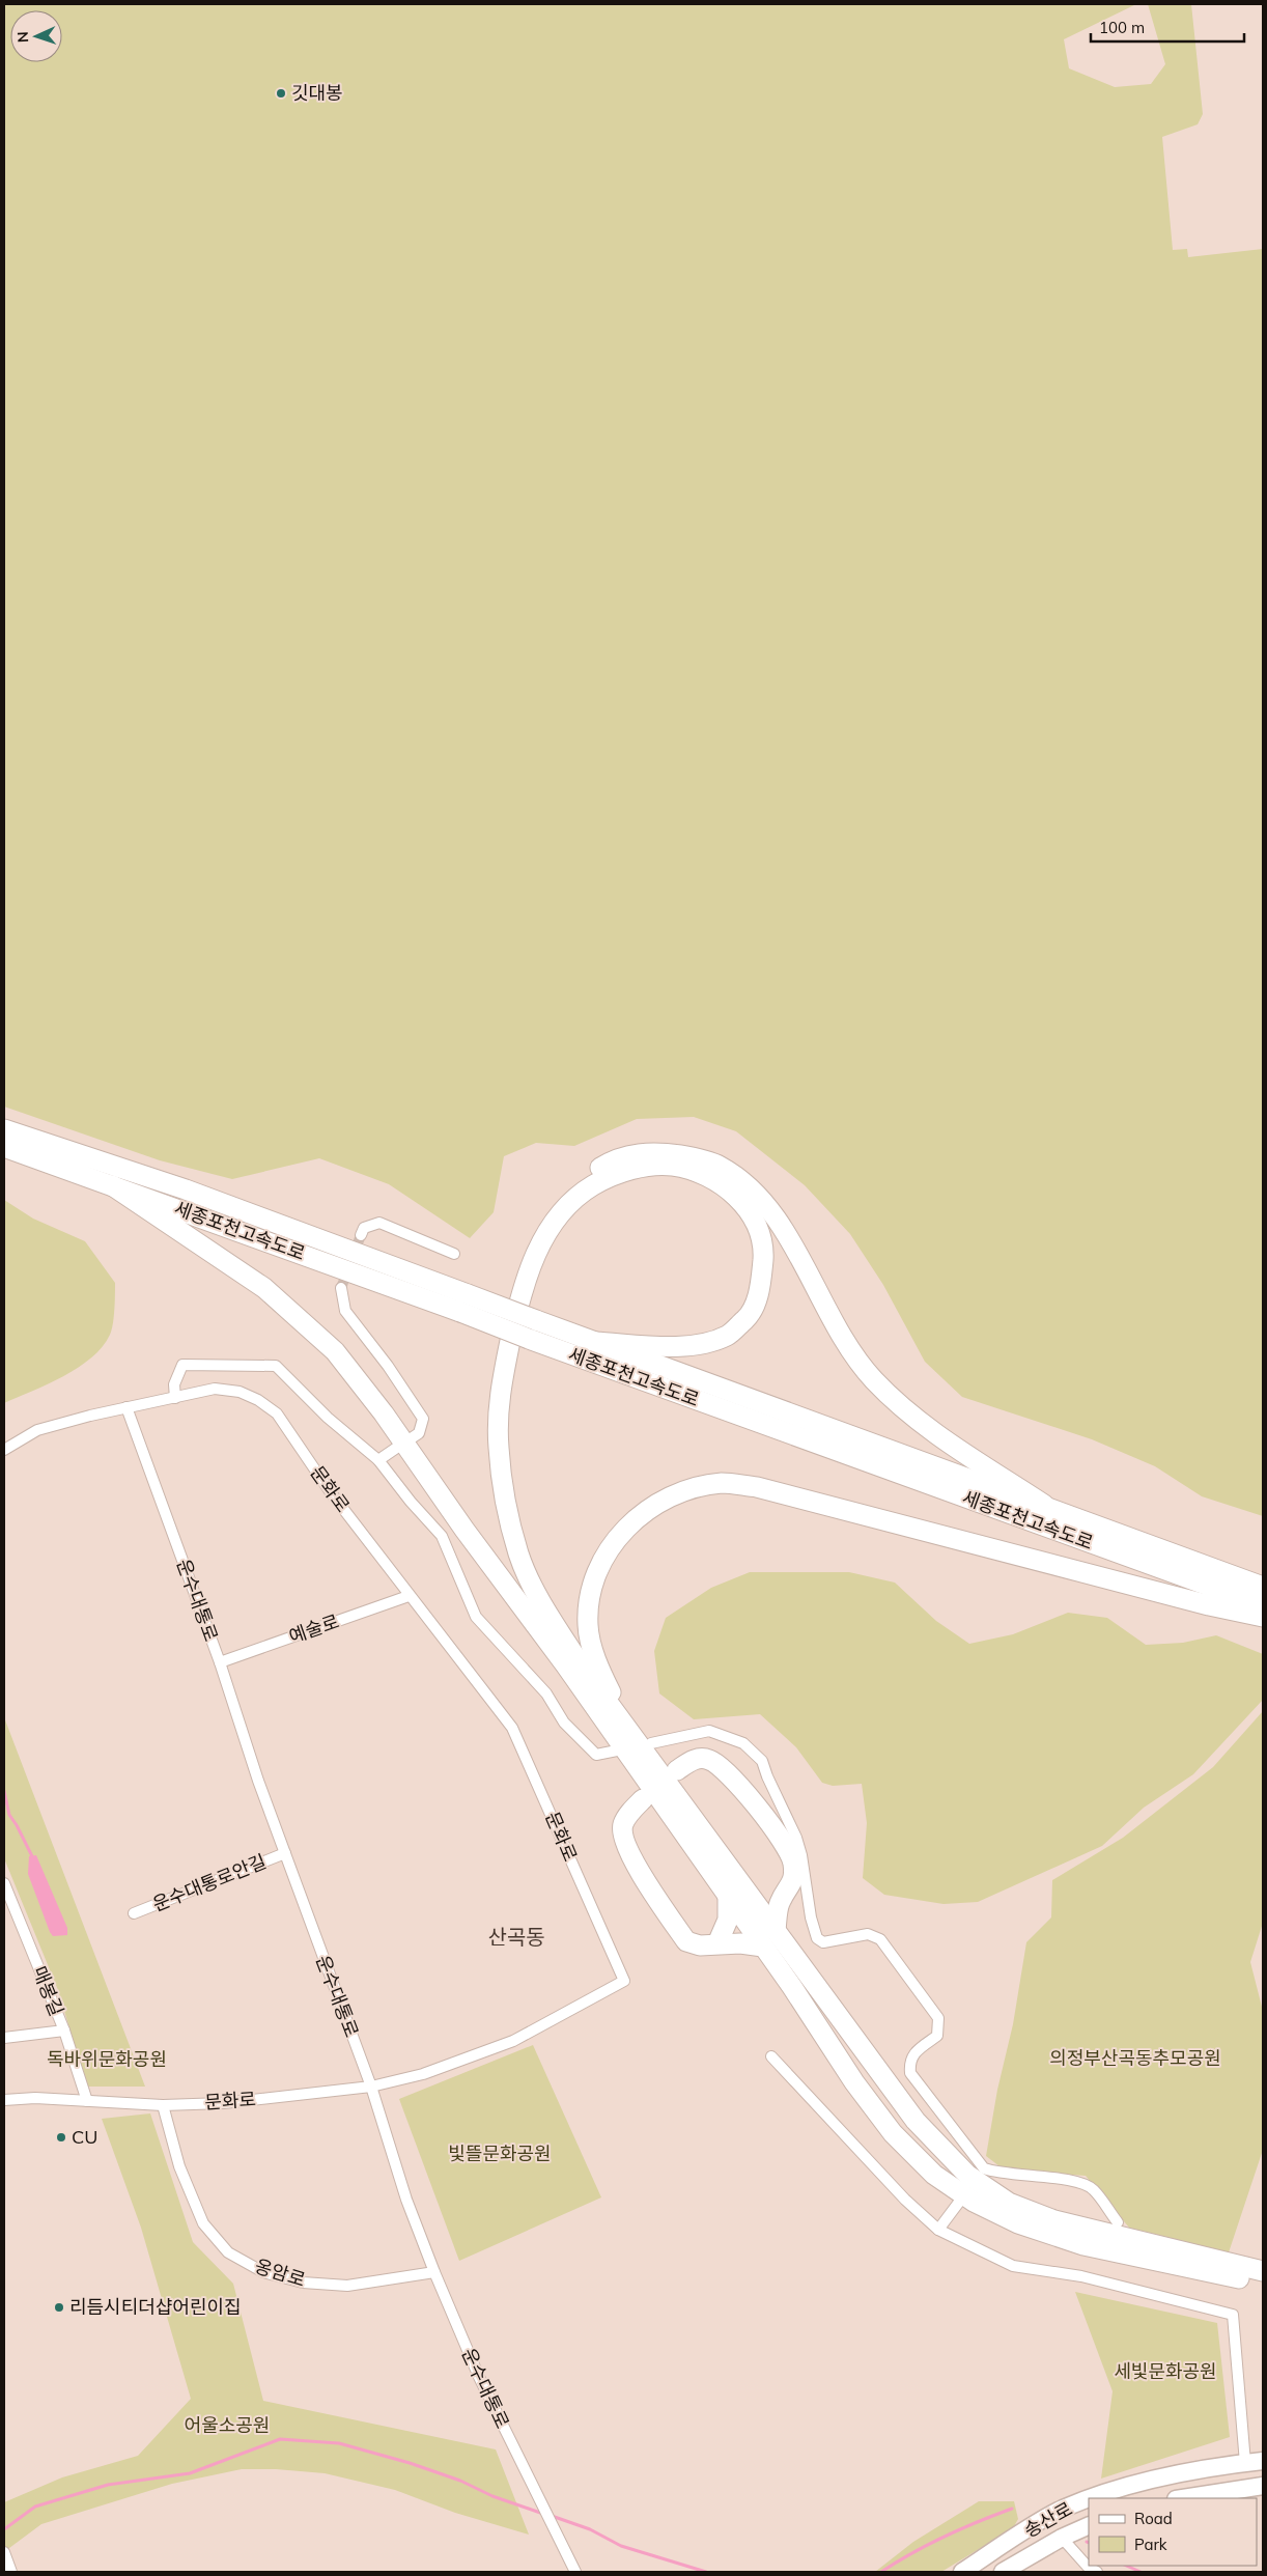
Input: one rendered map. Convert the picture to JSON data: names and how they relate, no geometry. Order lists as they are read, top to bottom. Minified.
{"streets":{"highway":["세종포천고속도로"],"main road":["송산로"],"street":["문화로","운수대통로","예술로","운수대통로안길","매봉길","옹암로"]},"crossings":[["문화로","운수대통로"],["문화로","예술로"],["문화로","매봉길"],["문화로","옹암로"],["운수대통로","예술로"],["운수대통로","운수대통로안길"],["운수대통로","옹암로"]],"districts":["산곡동"],"parks":["의정부산곡동추모공원","독바위문화공원","빛뜰문화공원","세빛문화공원","어울소공원"],"places":["깃대봉","CU","리듬시티더샵어린이집"],"legend":["Road","Park"],"scale_bar":"100 m","north":"left"}
